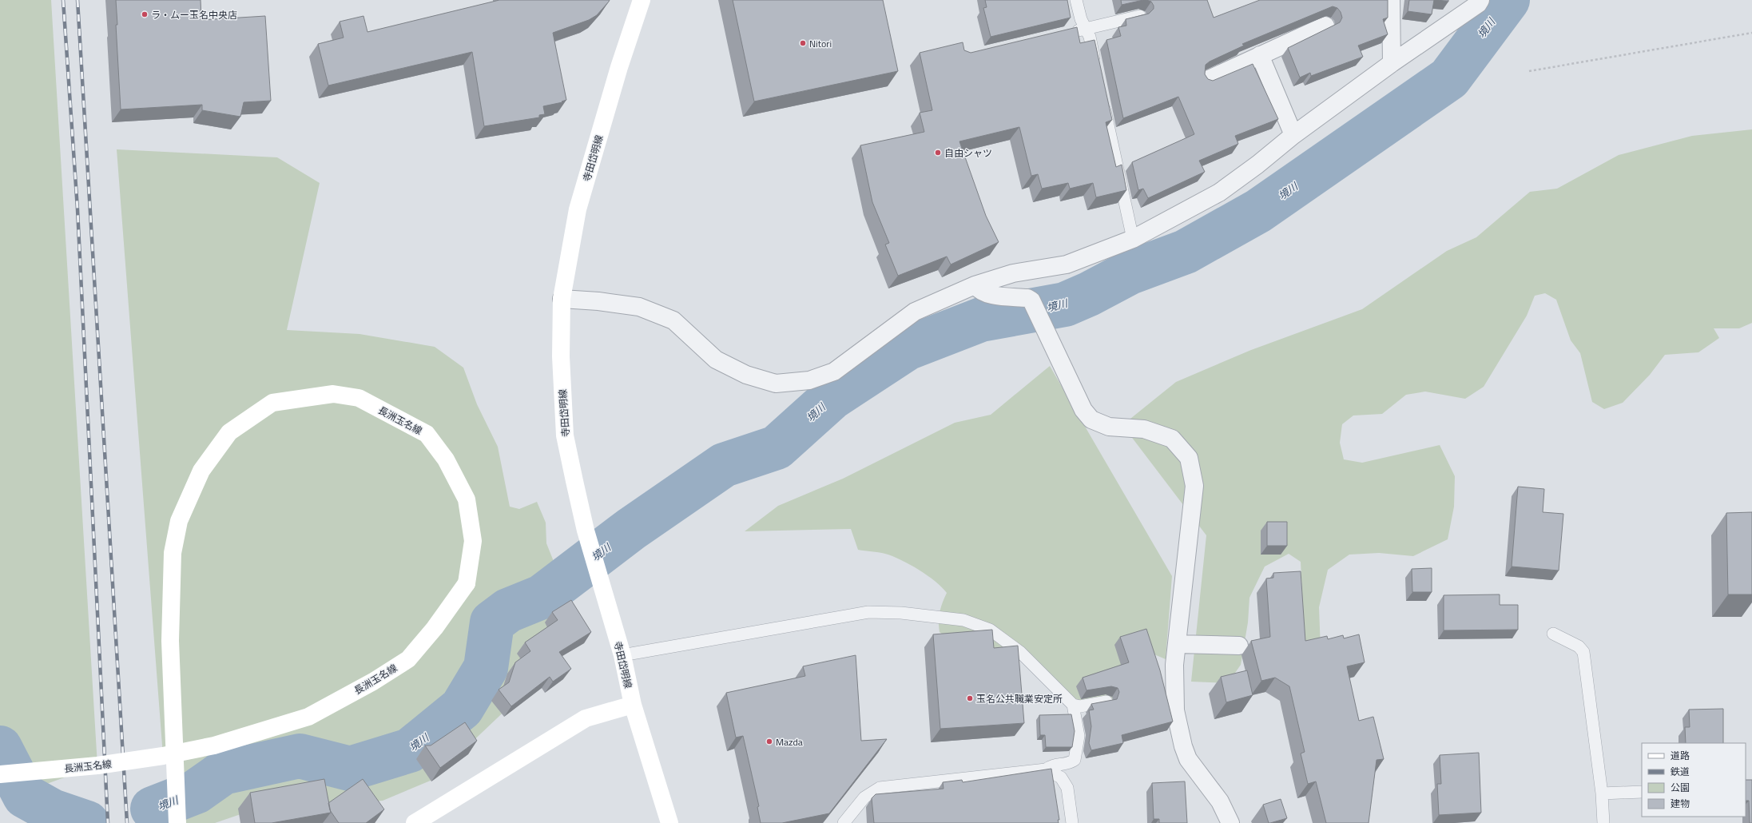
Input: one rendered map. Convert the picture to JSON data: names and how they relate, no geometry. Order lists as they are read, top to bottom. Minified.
{"streets":{"main road":["寺田岱明線","長洲玉名線"]},"water":["境川"],"places":["ラ・ムー玉名中央店","Nitori","自由シャツ","玉名公共職業安定所","Mazda"],"legend":["道路","鉄道","公園","建物"]}
